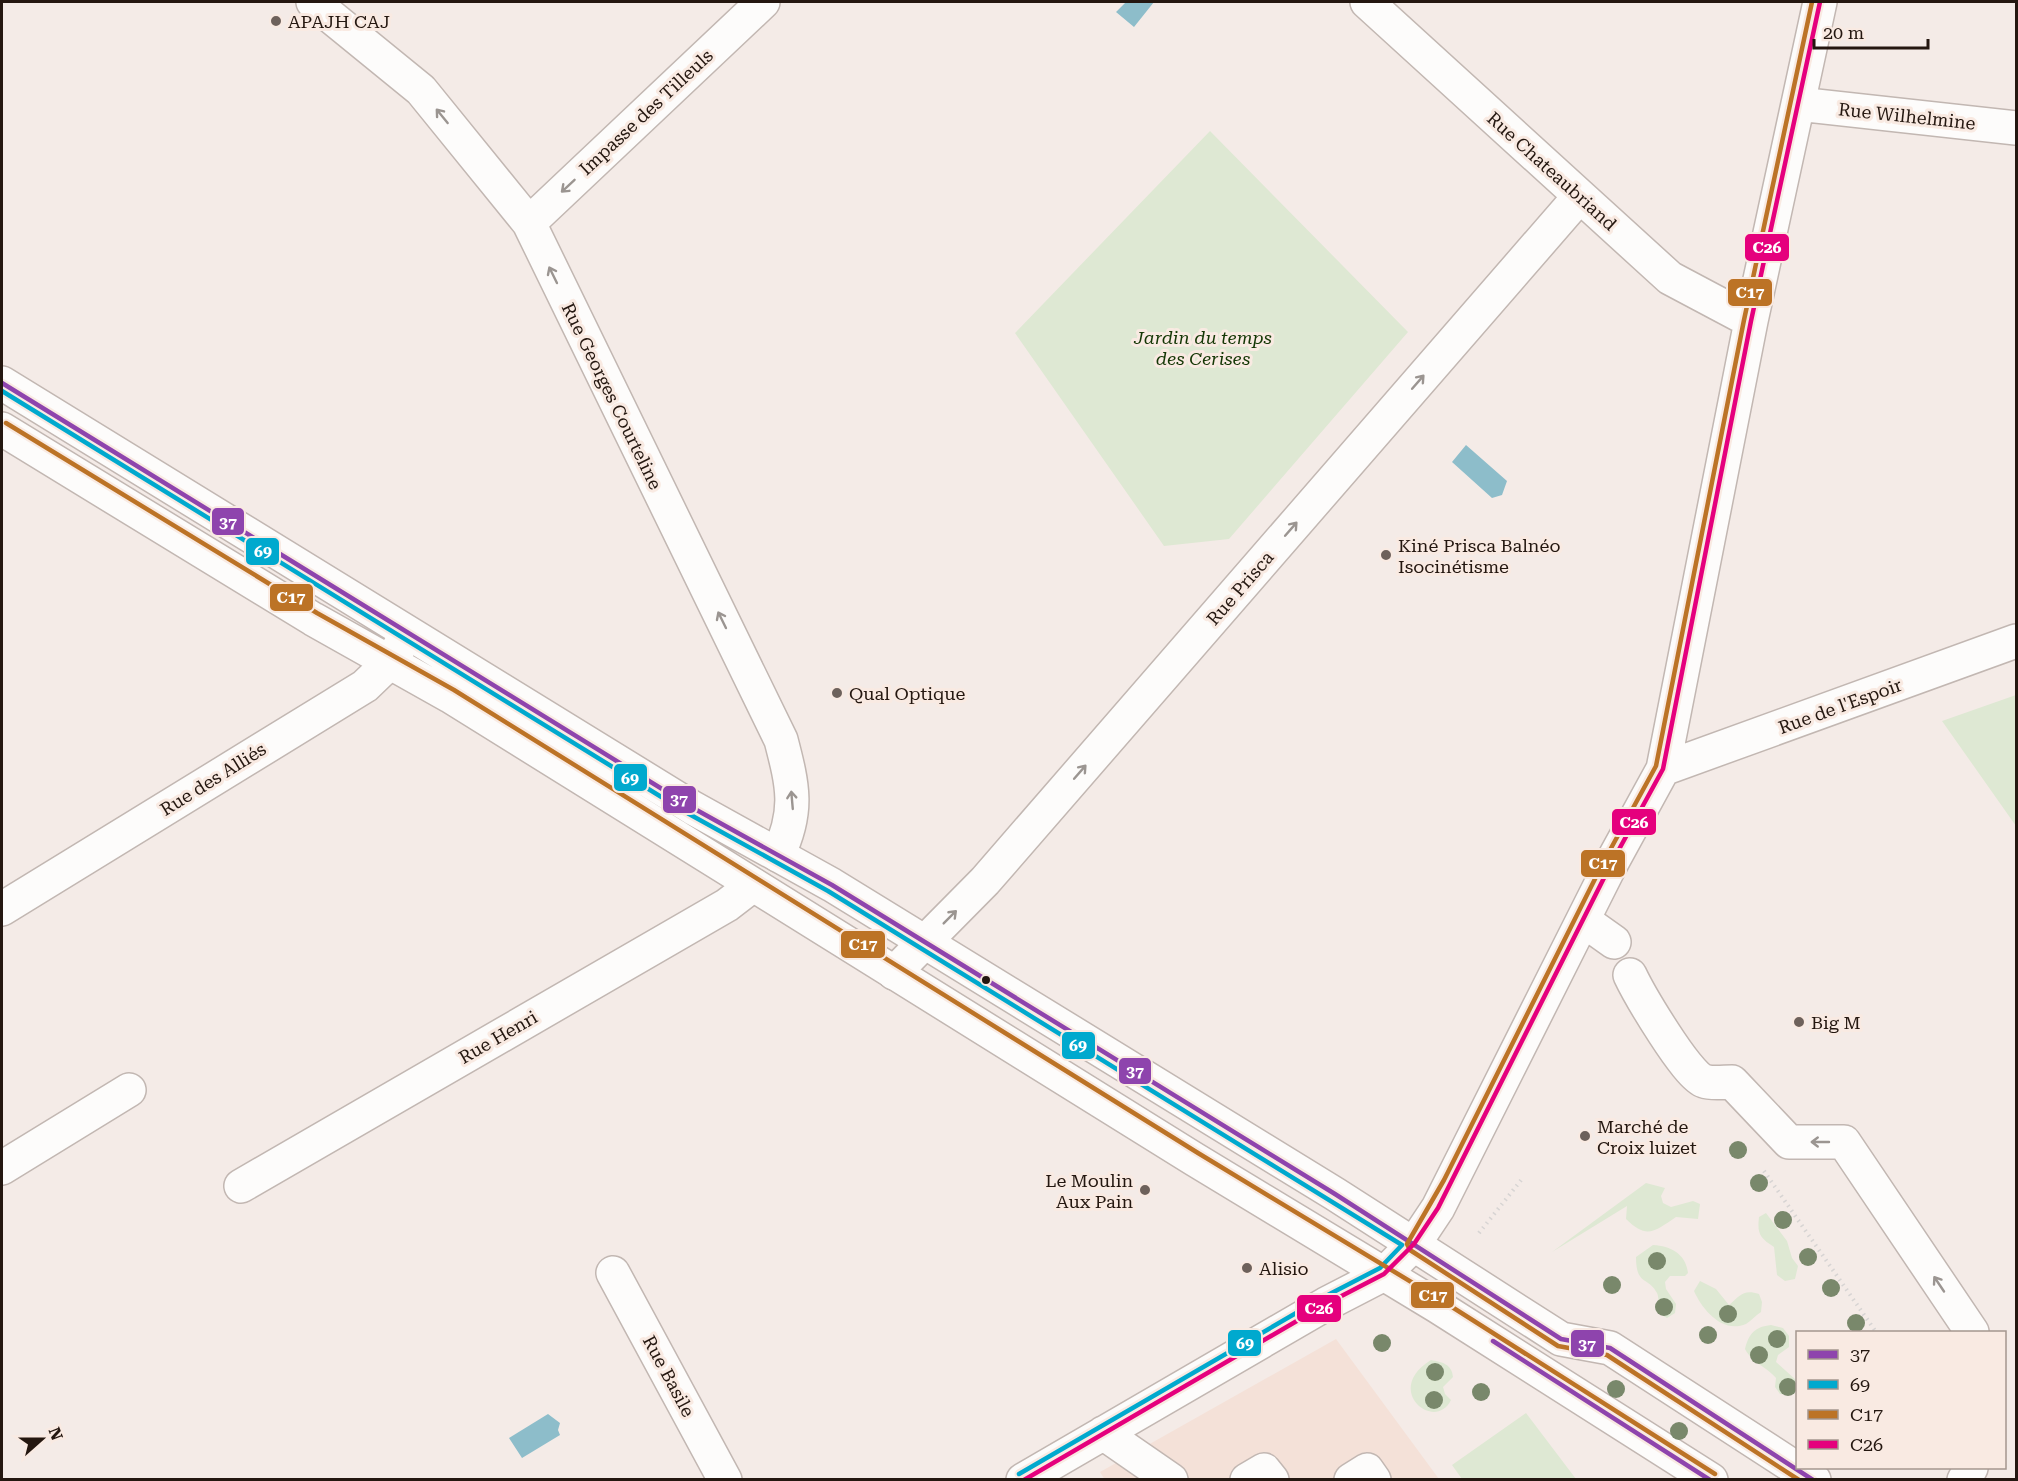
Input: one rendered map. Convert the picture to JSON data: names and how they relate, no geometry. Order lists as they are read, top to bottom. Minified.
{"streets":{"street":["Impasse des Tilleuls","Rue Wilhelmine","Rue Chateaubriand","Rue Georges Courteline","Rue Prisca","Rue de l'Espoir","Rue des Alliés","Rue Henri","Rue Basile"]},"crossings":[["Impasse des Tilleuls","Rue Georges Courteline"],["Rue Chateaubriand","Rue Prisca"],["Rue Georges Courteline","Rue Henri"]],"one_way":["Impasse des Tilleuls","Rue Georges Courteline","Rue Prisca"],"parks":["Jardin du temps des Cerises"],"places":["APAJH CAJ","Kiné Prisca Balnéo Isocinétisme","Qual Optique","Big M","Marché de Croix luizet","Le Moulin Aux Pain","Alisio"],"lines":["transit line C17","transit line C26","transit line 37","transit line 69"],"legend":["37","69","C17","C26"],"scale_bar":"20 m","north":"right"}
